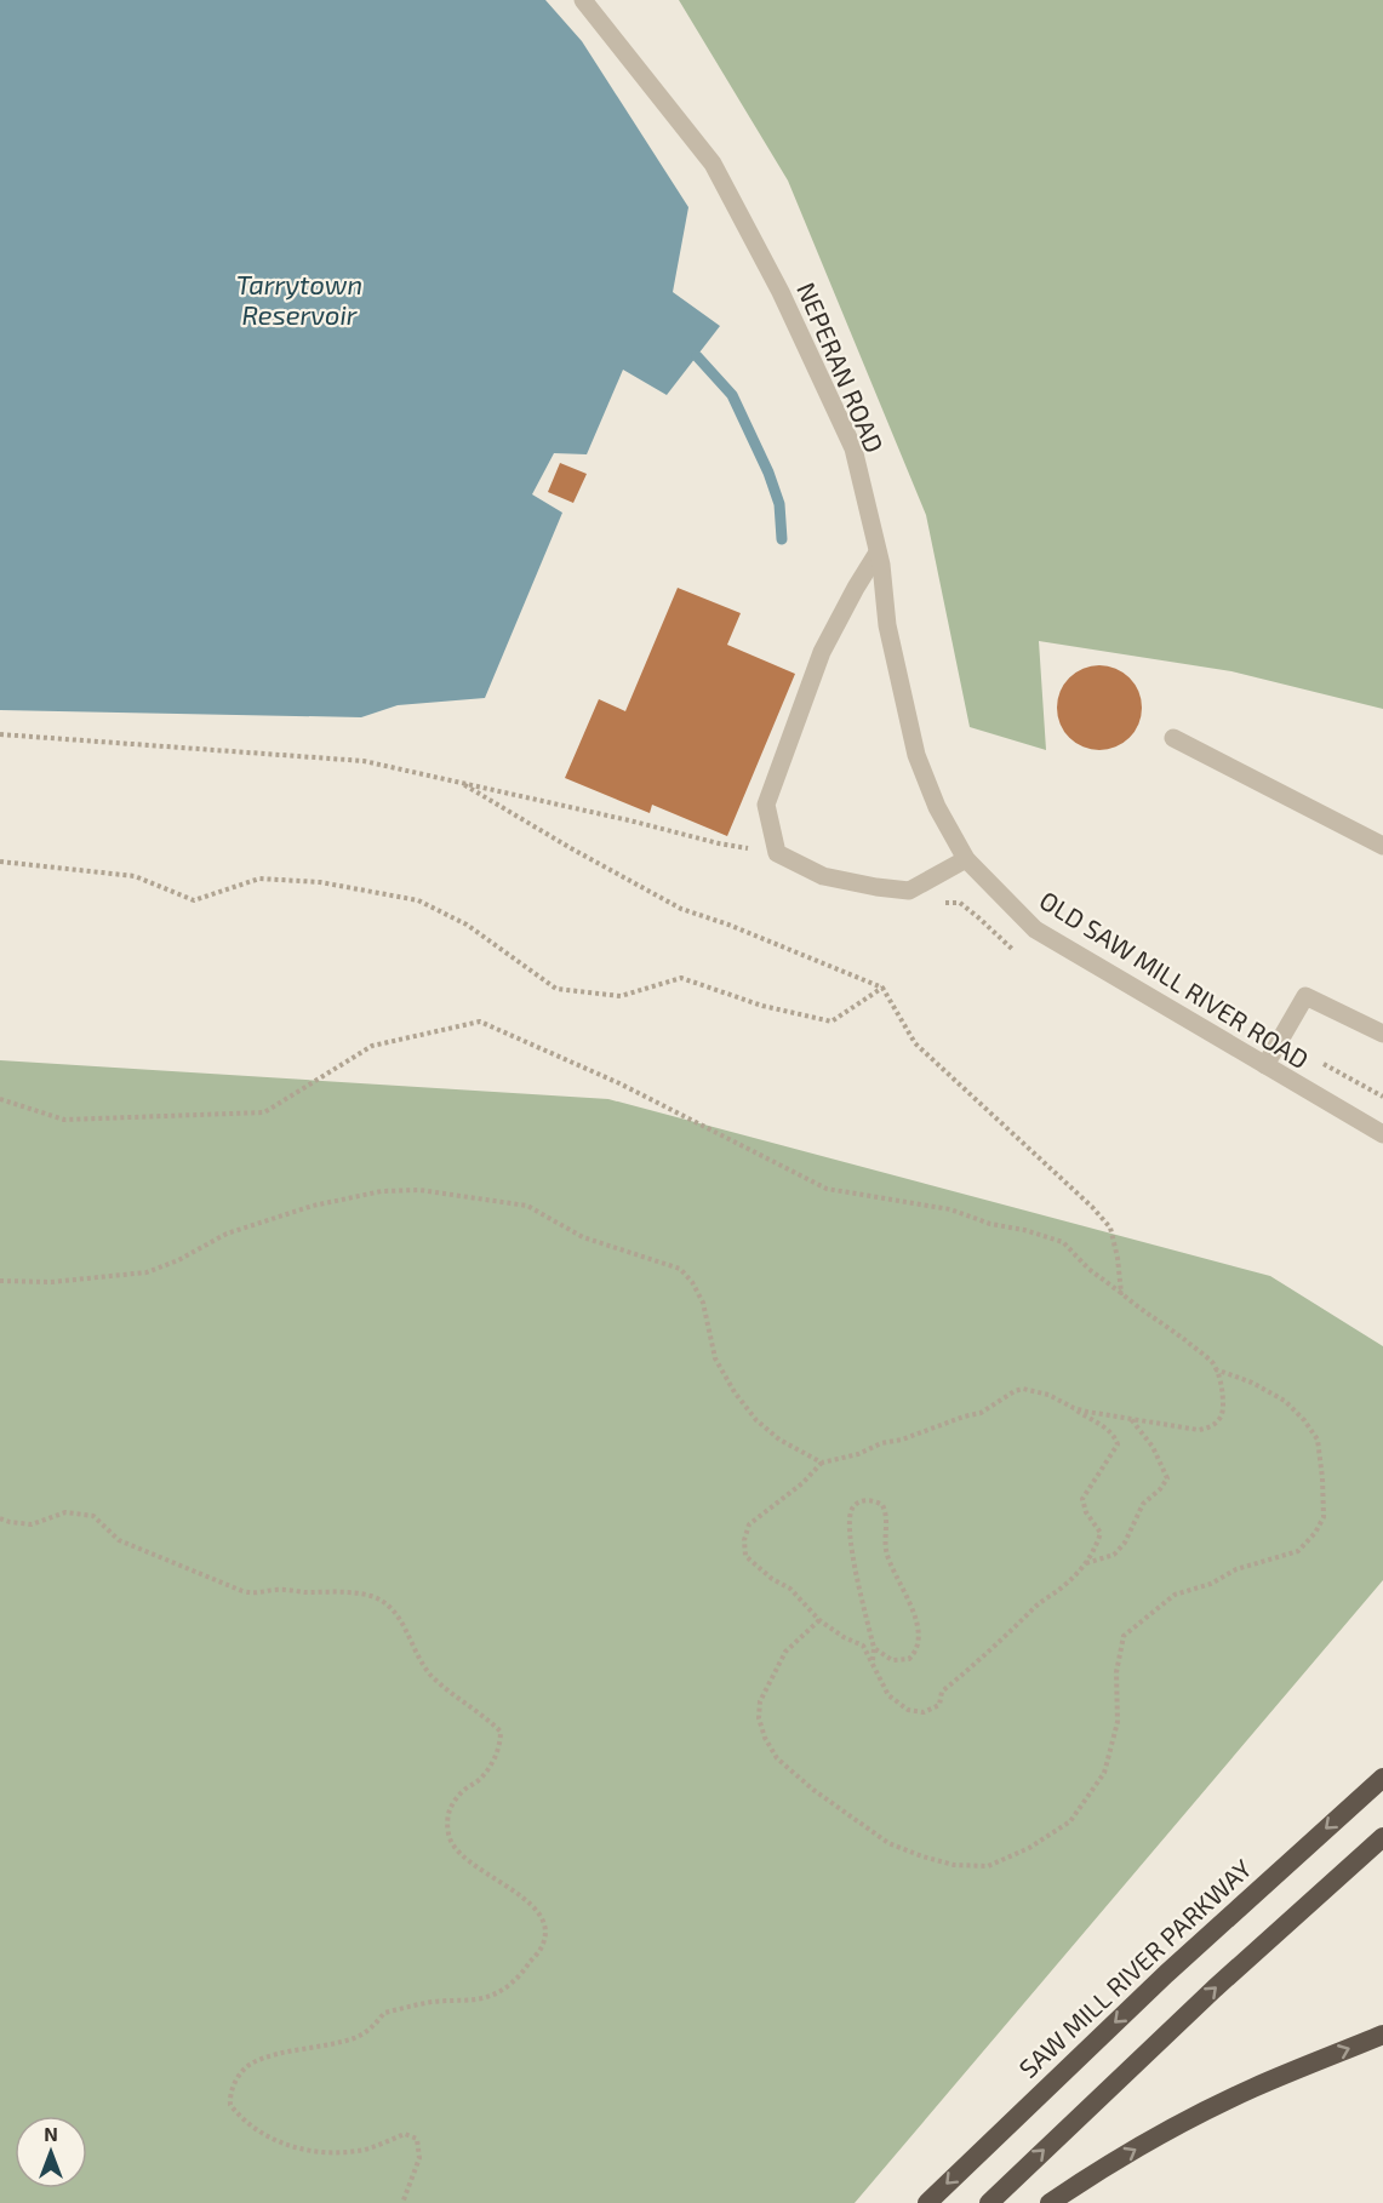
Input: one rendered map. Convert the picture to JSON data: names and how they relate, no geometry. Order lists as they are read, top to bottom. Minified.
{"streets":{"highway":["SAW MILL RIVER PARKWAY"],"street":["NEPERAN ROAD","OLD SAW MILL RIVER ROAD"]},"crossings":[["NEPERAN ROAD","OLD SAW MILL RIVER ROAD"]],"water":["Tarrytown Reservoir"],"north":"top"}
